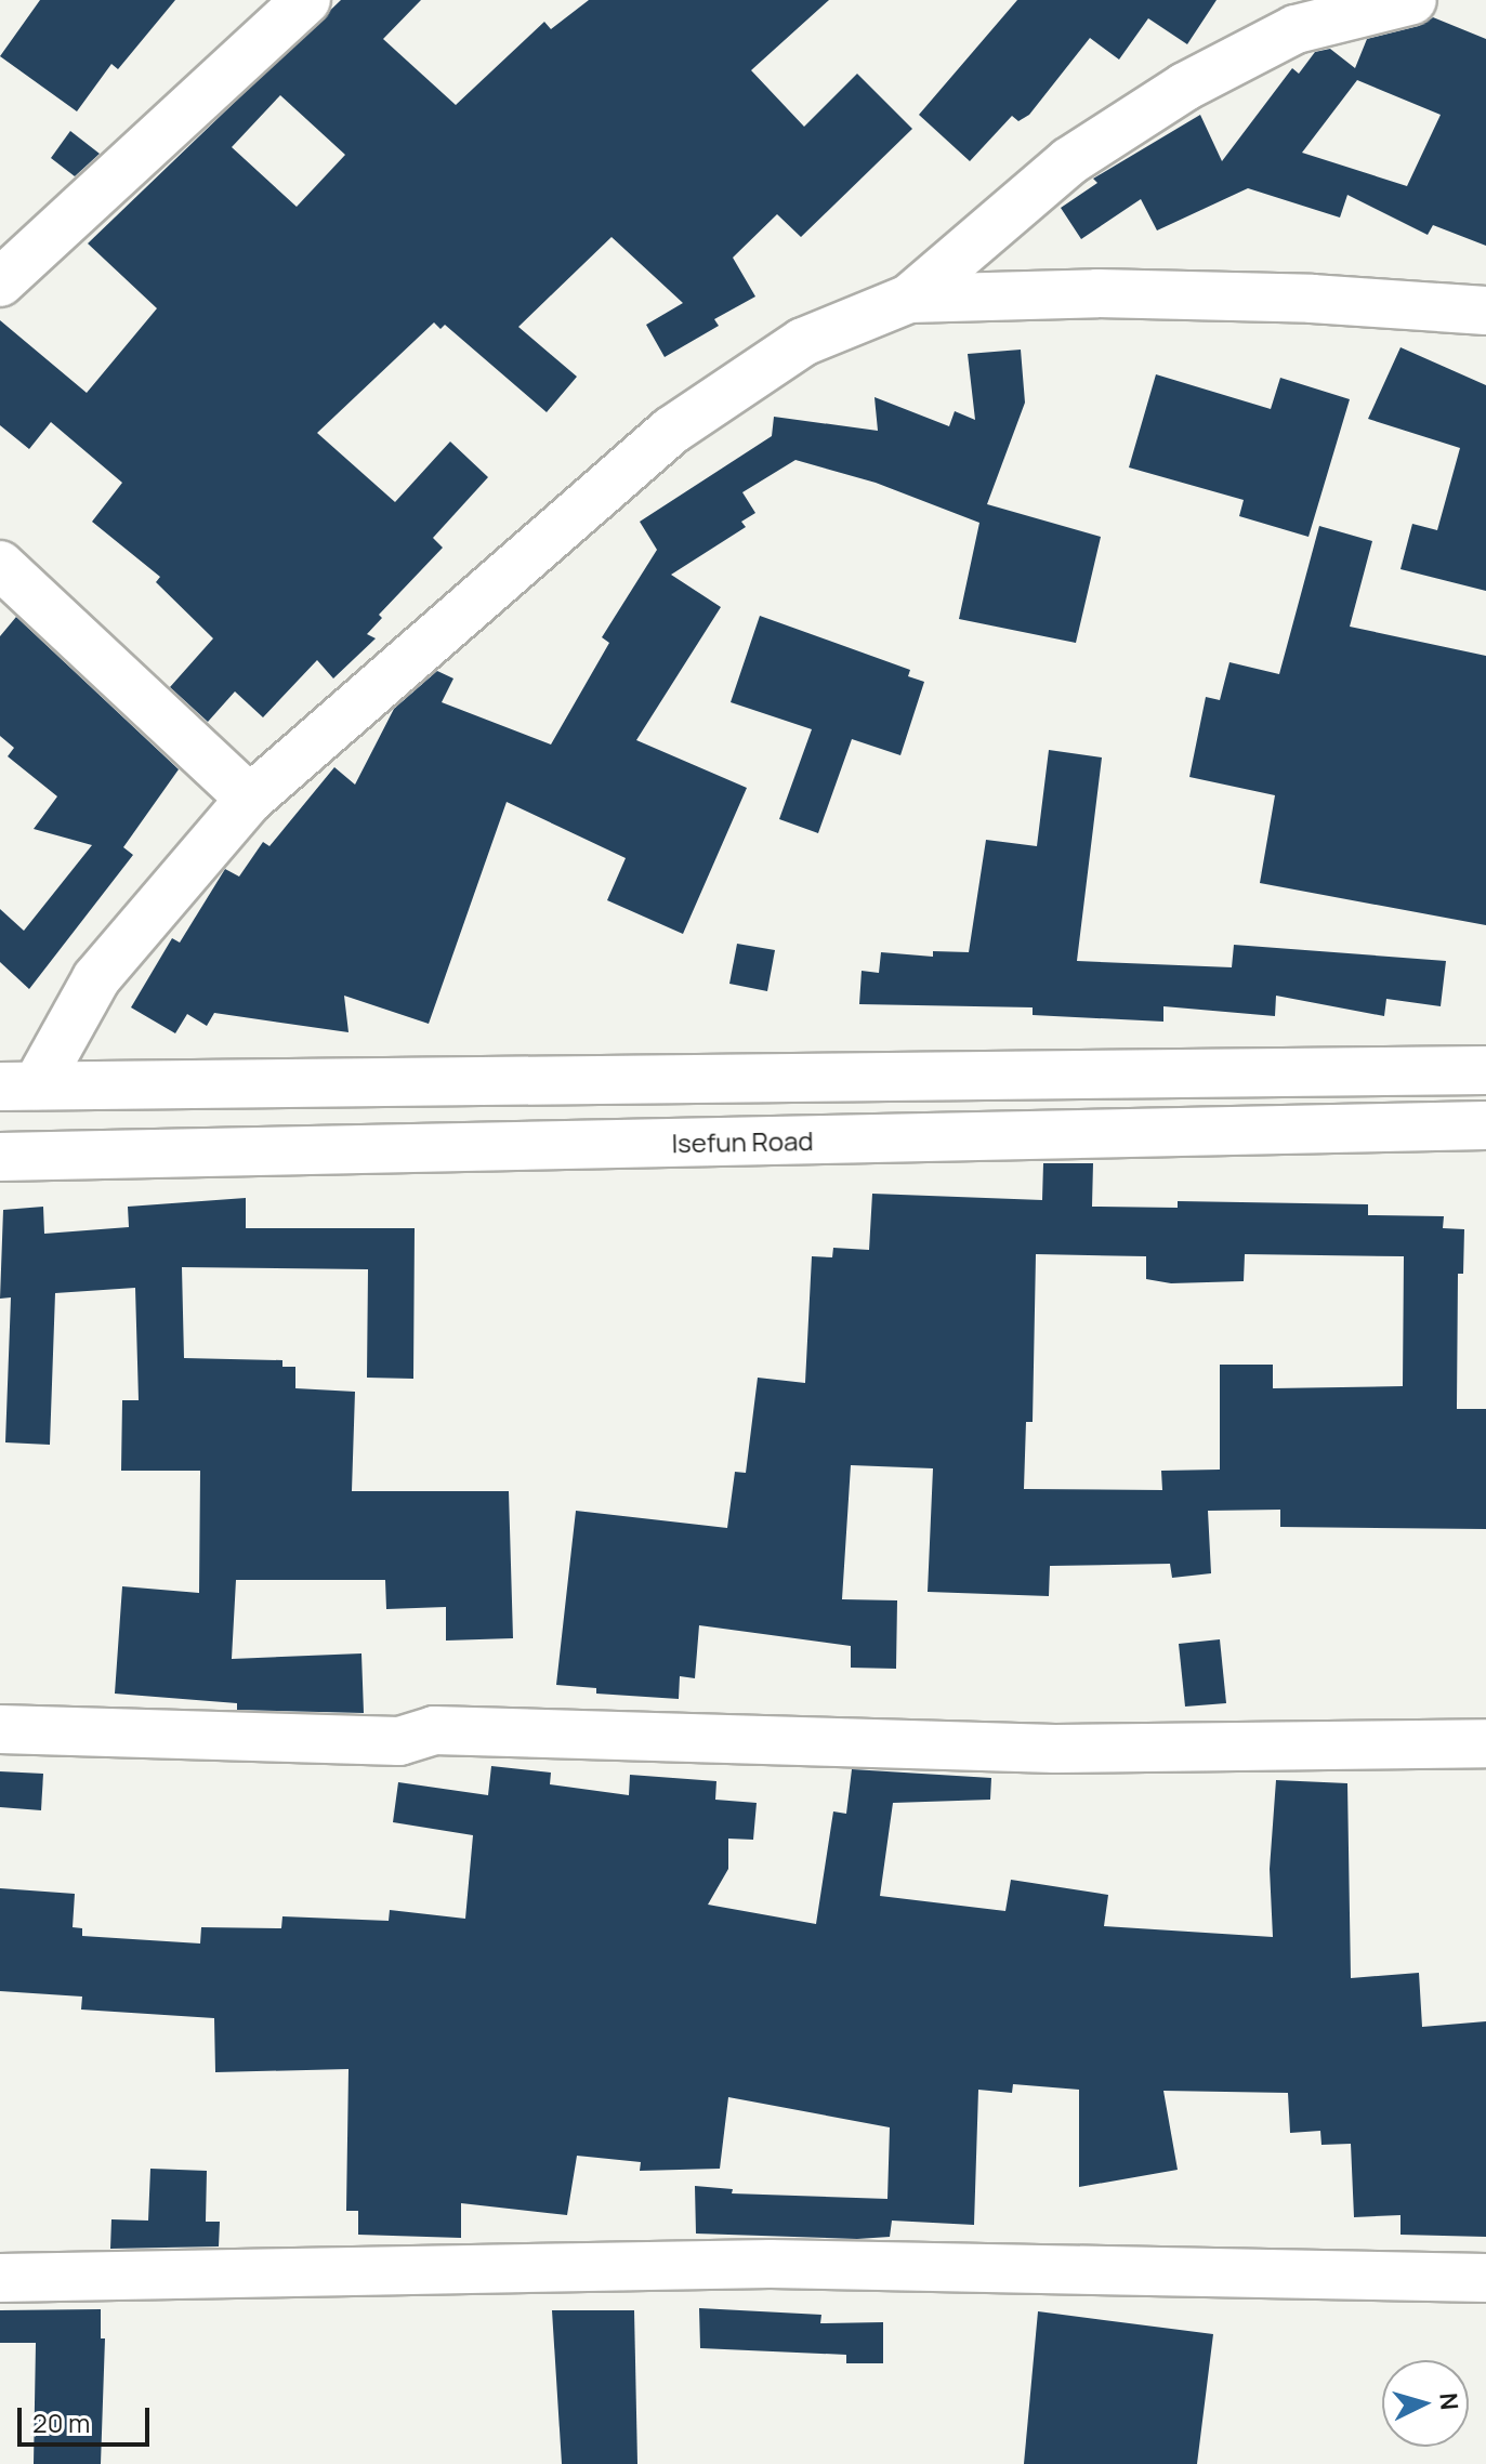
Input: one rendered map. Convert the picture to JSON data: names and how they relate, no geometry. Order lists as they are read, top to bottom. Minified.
{"streets":{"street":["Isefun Road"]},"scale_bar":"20 m","north":"right"}
